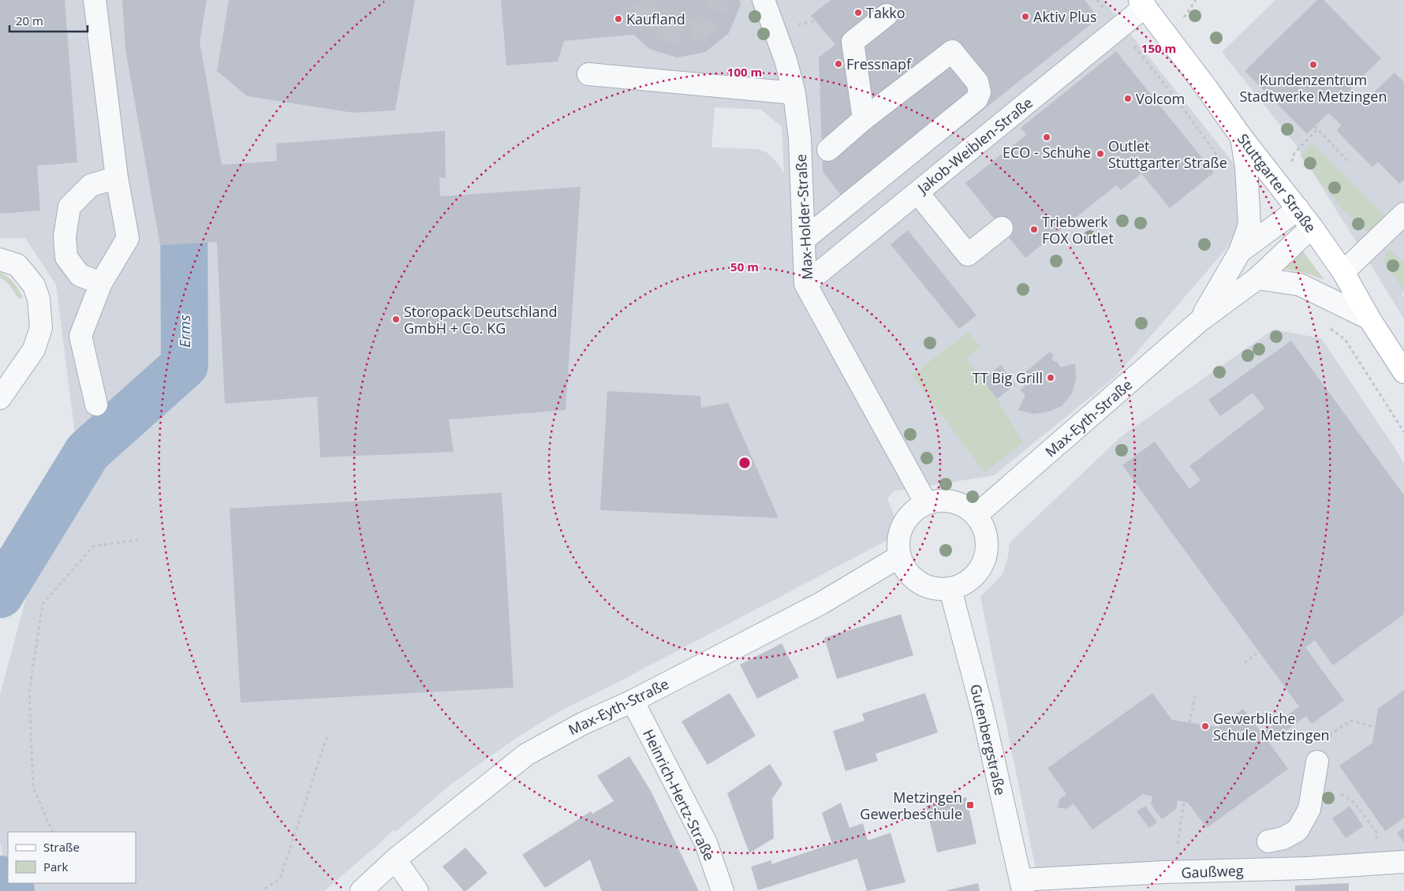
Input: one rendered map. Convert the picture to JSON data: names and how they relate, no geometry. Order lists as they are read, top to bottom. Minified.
{"streets":{"main road":["Stuttgarter Straße"],"street":["Jakob-Weiblen-Straße","Max-Holder-Straße","Max-Eyth-Straße","Gutenbergstraße","Heinrich-Hertz-Straße","Gaußweg"]},"crossings":[["Jakob-Weiblen-Straße","Stuttgarter Straße"],["Jakob-Weiblen-Straße","Max-Holder-Straße"],["Stuttgarter Straße","Max-Eyth-Straße"],["Max-Holder-Straße","Max-Eyth-Straße"],["Max-Holder-Straße","Gutenbergstraße"],["Max-Eyth-Straße","Gutenbergstraße"],["Max-Eyth-Straße","Heinrich-Hertz-Straße"],["Gutenbergstraße","Gaußweg"]],"water":["Erms"],"places":{"other":["Takko","Aktiv Plus","Kaufland","Fressnapf","Kundenzentrum Stadtwerke Metzingen","Volcom","ECO - Schuhe","Outlet Stuttgarter Straße","Triebwerk FOX Outlet","Storopack Deutschland GmbH + Co. KG","TT Big Grill","Gewerbliche Schule Metzingen"],"transit":["Metzingen Gewerbeschule"]},"legend":["Straße","Park"],"scale_bar":"20 m","rings":["150 m","100 m","50 m"]}
